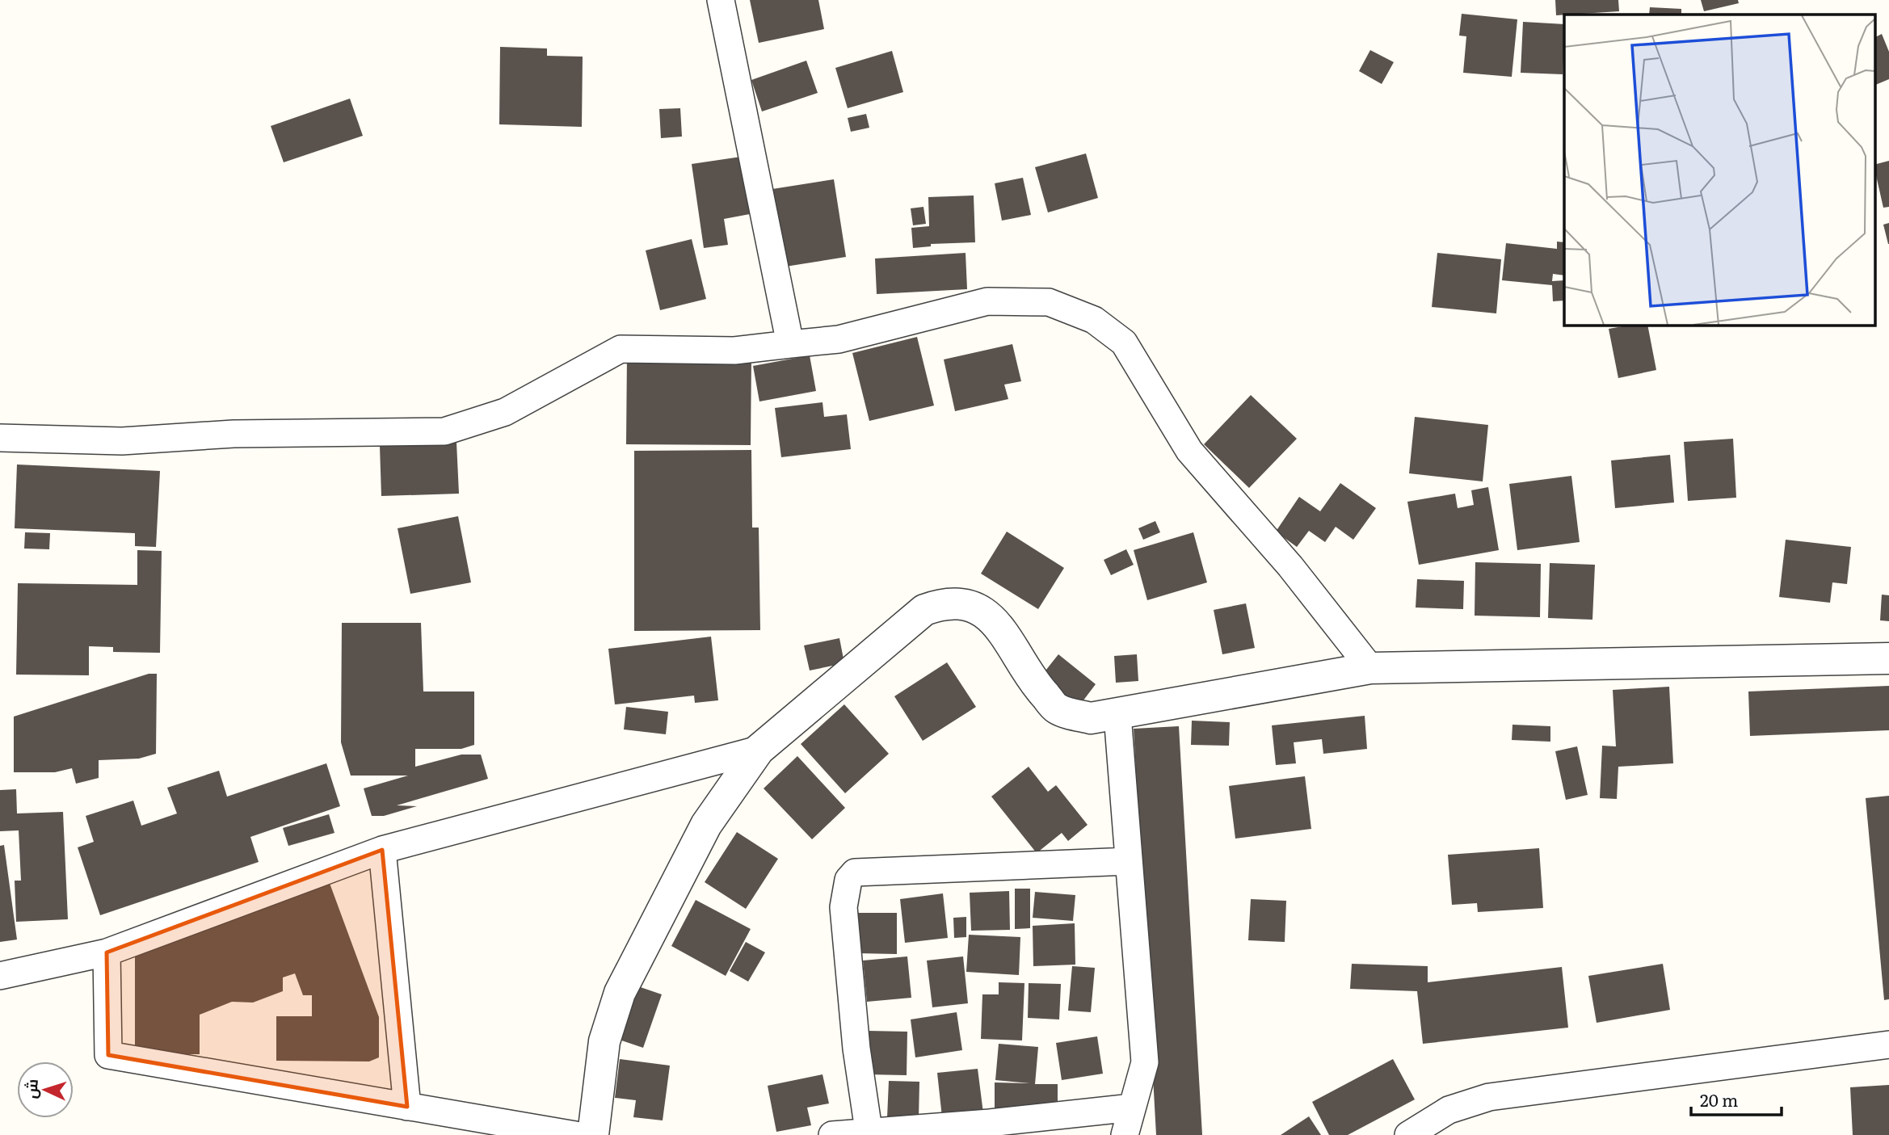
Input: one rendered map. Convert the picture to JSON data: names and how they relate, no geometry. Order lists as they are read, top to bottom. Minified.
{"scale_bar":"20 m","north":"left"}
